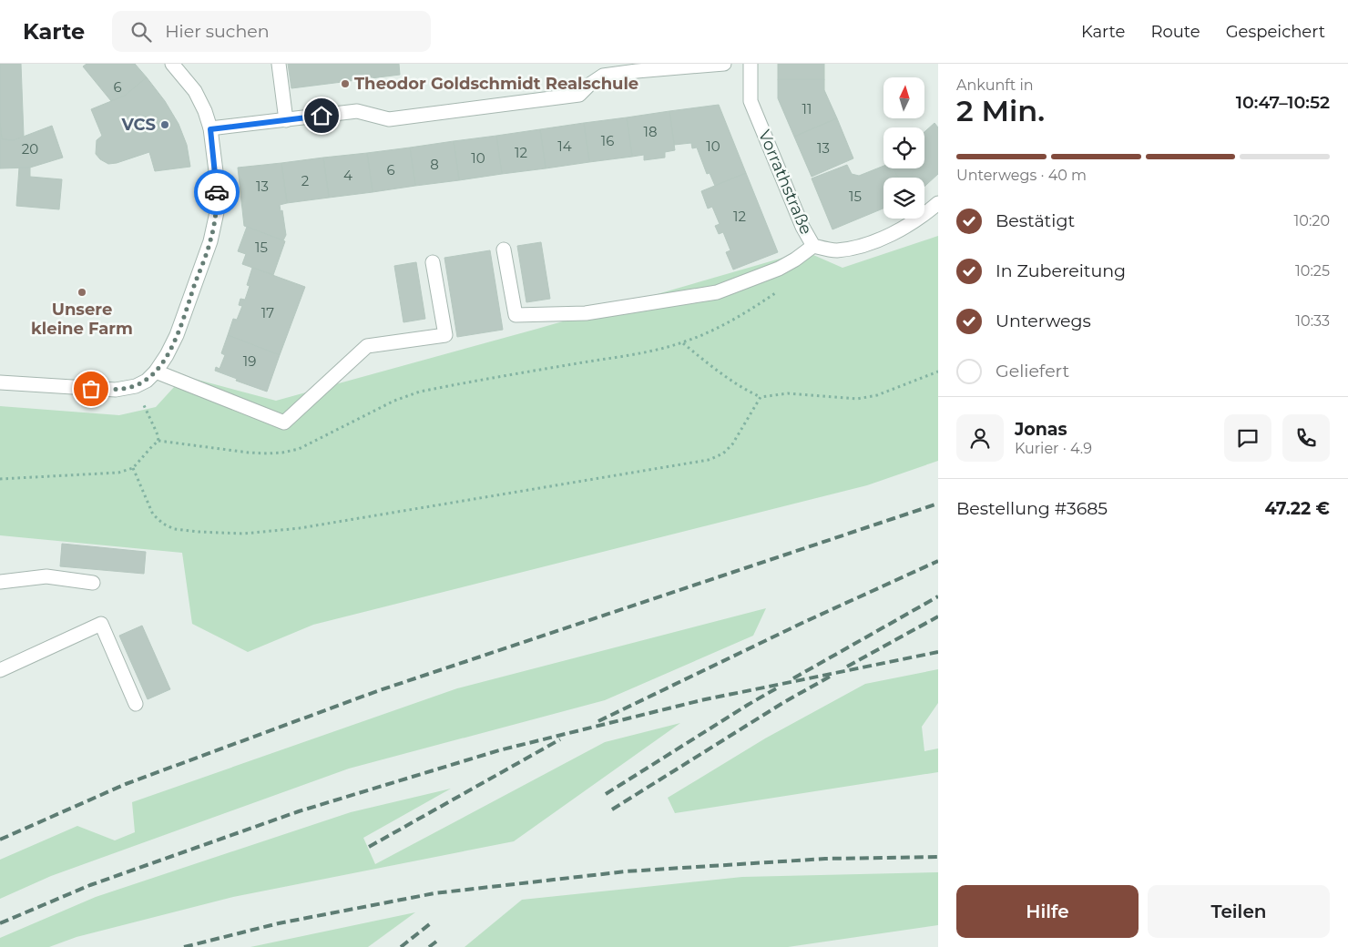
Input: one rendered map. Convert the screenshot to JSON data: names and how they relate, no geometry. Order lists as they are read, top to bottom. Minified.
{"streets":{"street":["Vorrathstraße"]},"places":["Theodor Goldschmidt Realschule","VCS","Unsere kleine Farm"],"house_numbers":["6","11","18","16","14","10","13","20","12","10","8","6","4","2","13","15","12","15","17","19"],"north":"top","page":{"header":"Karte","search":"Hier suchen","nav":["Karte","Route","Gespeichert"],"heading":["2 Min.","Ankunft in","10:47–10:52"],"panel":["Jonas","Kurier · 4.9","Bestellung #3685","47.22 €"],"bar":"Unterwegs · 40 m","list":[["Bestätigt","10:20"],["In Zubereitung","10:25"],["Unterwegs","10:33"],"Geliefert"],"buttons":["Hilfe","Teilen"]}}
